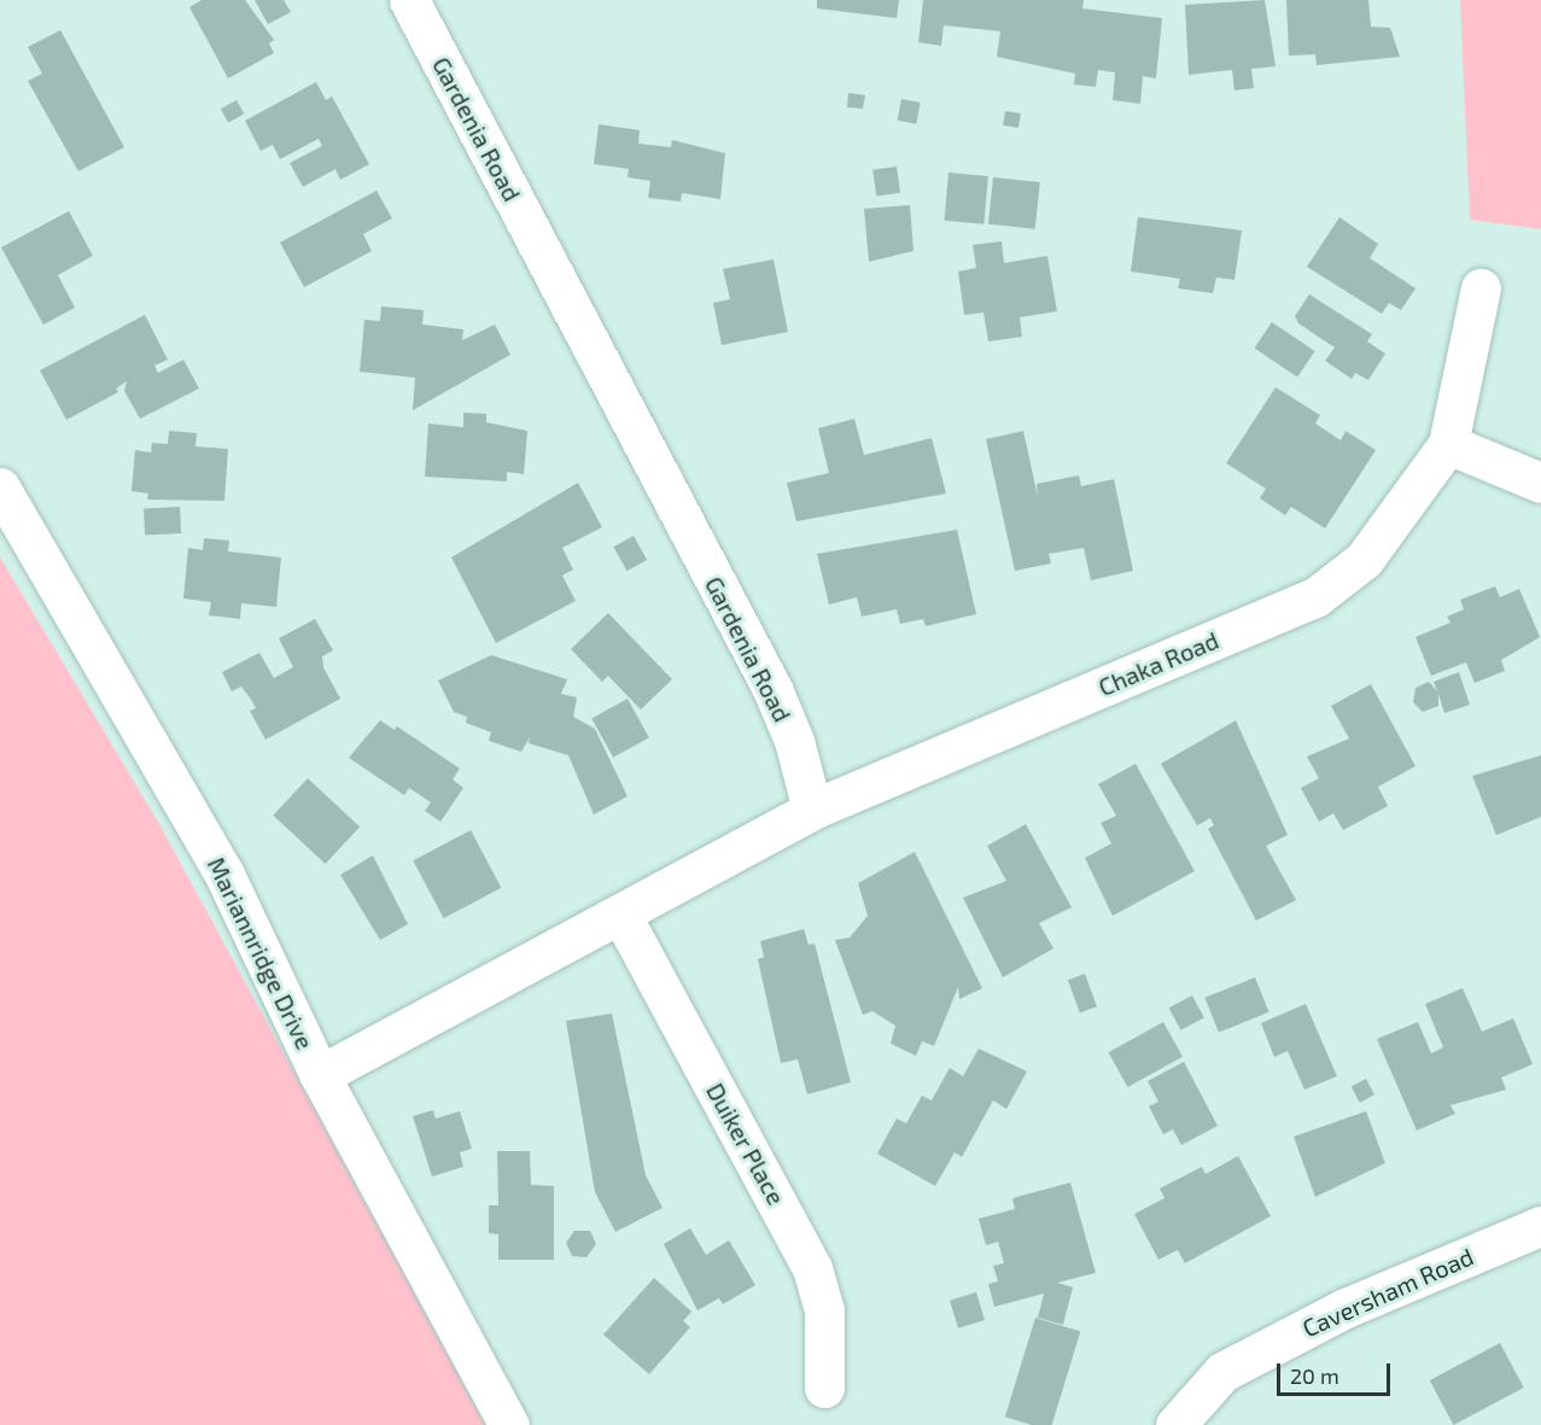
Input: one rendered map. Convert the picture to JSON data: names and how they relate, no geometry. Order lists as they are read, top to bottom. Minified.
{"streets":{"street":["Gardenia Road","Chaka Road","Mariannridge Drive","Duiker Place","Caversham Road"]},"crossings":[["Gardenia Road","Chaka Road"]],"scale_bar":"20 m"}
